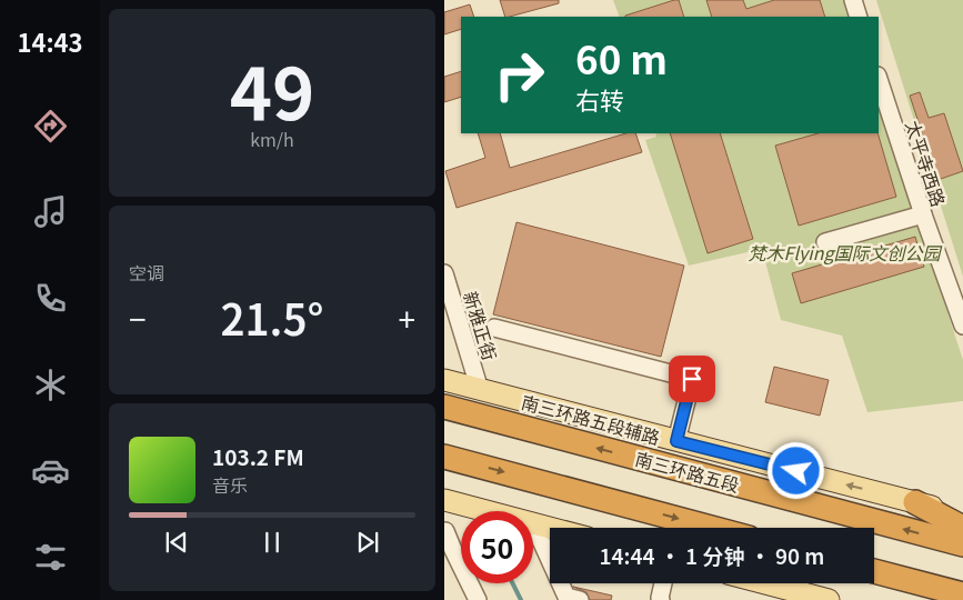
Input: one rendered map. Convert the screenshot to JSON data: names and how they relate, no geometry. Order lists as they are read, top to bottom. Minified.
{"streets":{"highway":["南三环路五段"],"main road":["南三环路五段辅路"],"street":["太平寺西路","新雅正街"]},"crossings":[["新雅正街","南三环路五段辅路"]],"one_way":["南三环路五段辅路"],"parks":["梵木Flying国际文创公园"],"page":{"tabs":"14:43","tile":[["49","km/h"],"空调"],"turn":["60 m","右转"],"heat":["−","21.5°","+"],"song":["103.2 FM","音乐"],"limit":"50","trip":"14:44 · 1 分钟 · 90 m"}}
